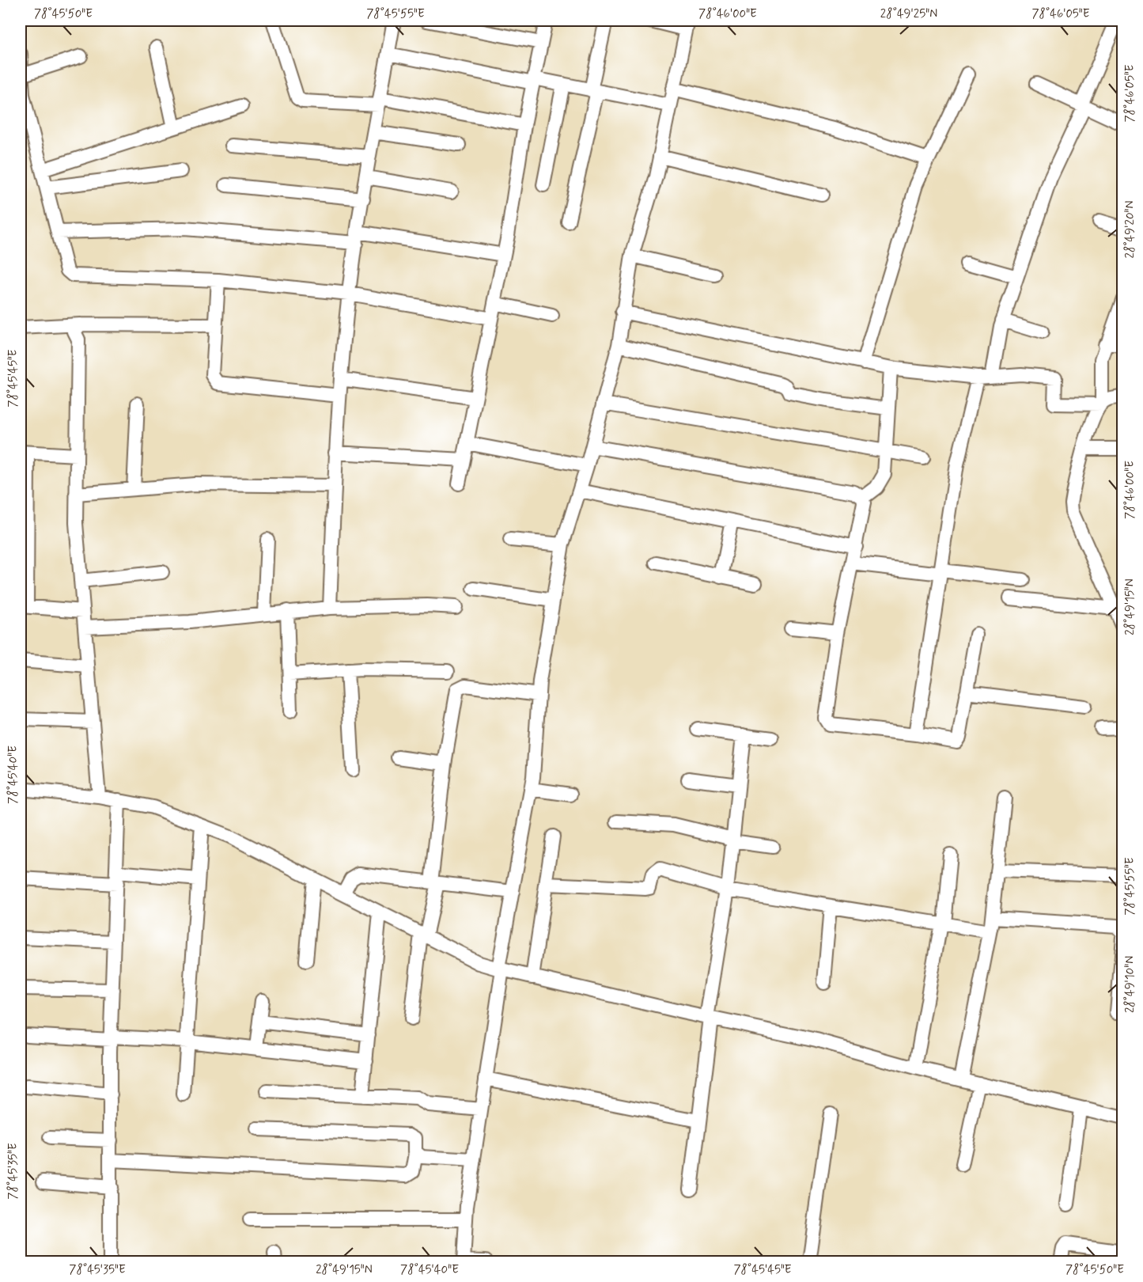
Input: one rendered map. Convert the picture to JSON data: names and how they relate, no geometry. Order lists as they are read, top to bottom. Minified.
{"coordinates":["78°45'50\"E","78°45'55\"E","78°46'00\"E","28°49'25\"N","78°46'05\"E","28°49'20\"N","78°45'45\"E","28°49'15\"N","78°45'40\"E","28°49'10\"N","78°45'35\"E"]}
